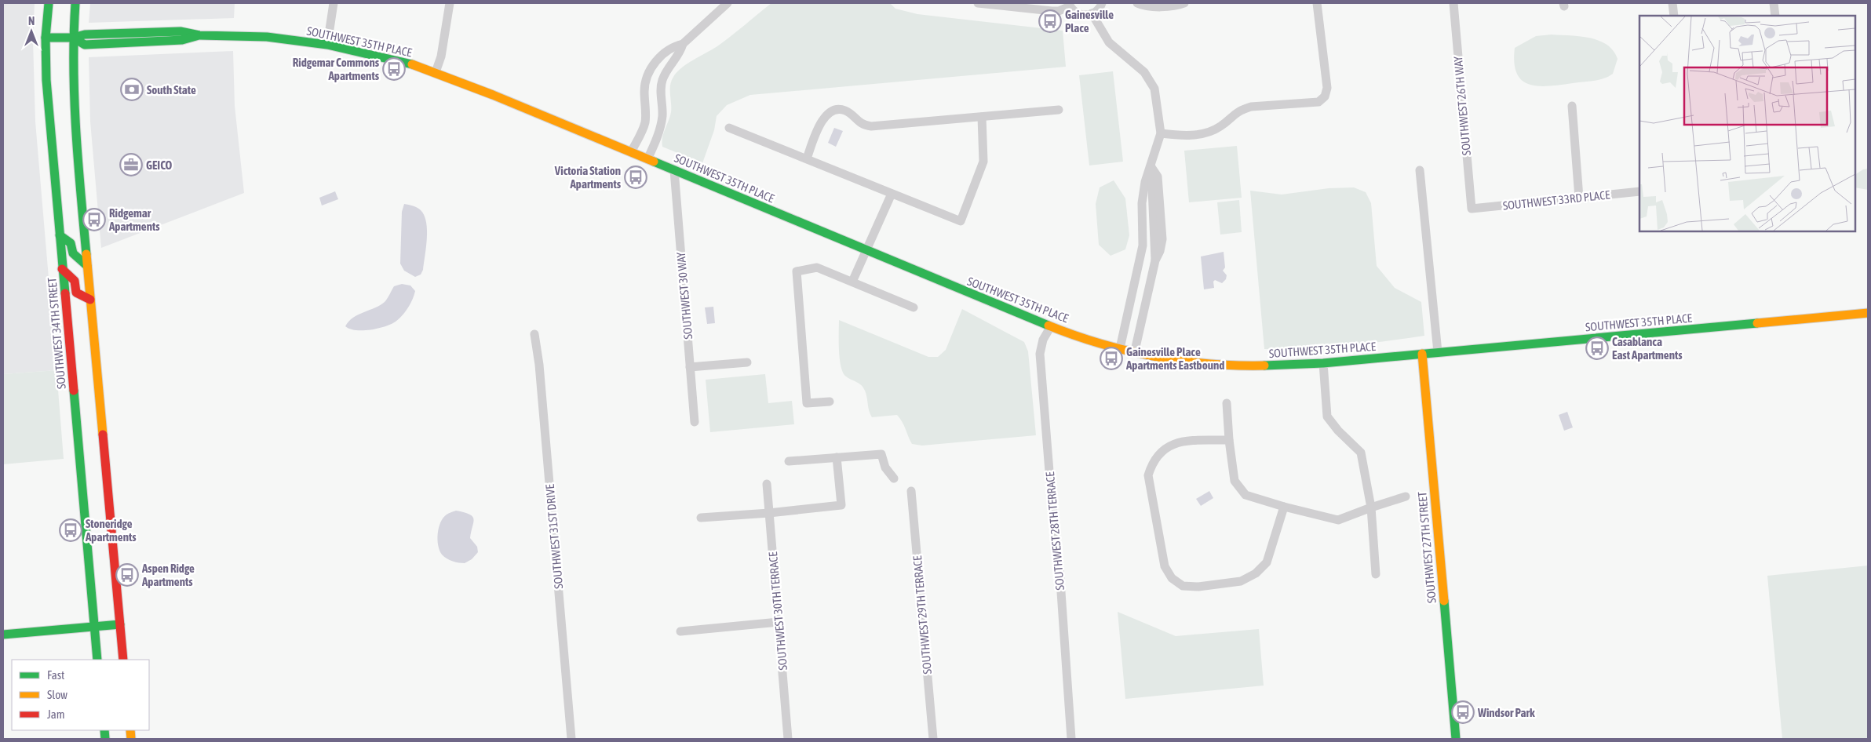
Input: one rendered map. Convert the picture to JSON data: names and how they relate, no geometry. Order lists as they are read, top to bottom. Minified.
{"streets":{"street":["SOUTHWEST 35TH PLACE","SOUTHWEST 26TH WAY","SOUTHWEST 33RD PLACE","SOUTHWEST 30 WAY","SOUTHWEST 34TH STREET","SOUTHWEST 28TH TERRACE","SOUTHWEST 31ST DRIVE","SOUTHWEST 27TH STREET","SOUTHWEST 30TH TERRACE","SOUTHWEST 29TH TERRACE"]},"crossings":[["SOUTHWEST 35TH PLACE","SOUTHWEST 30 WAY"],["SOUTHWEST 35TH PLACE","SOUTHWEST 34TH STREET"],["SOUTHWEST 35TH PLACE","SOUTHWEST 28TH TERRACE"],["SOUTHWEST 35TH PLACE","SOUTHWEST 27TH STREET"],["SOUTHWEST 26TH WAY","SOUTHWEST 33RD PLACE"]],"places":{"bus stop":["Gainesville Place","Ridgemar Commons Apartments","Victoria Station Apartments","Ridgemar Apartments","Casablanca East Apartments","Gainesville Place Apartments Eastbound","Stoneridge Apartments","Aspen Ridge Apartments","Windsor Park"],"bank":["South State"],"office":["GEICO"]},"legend":["Fast","Slow","Jam"],"north":"top"}
